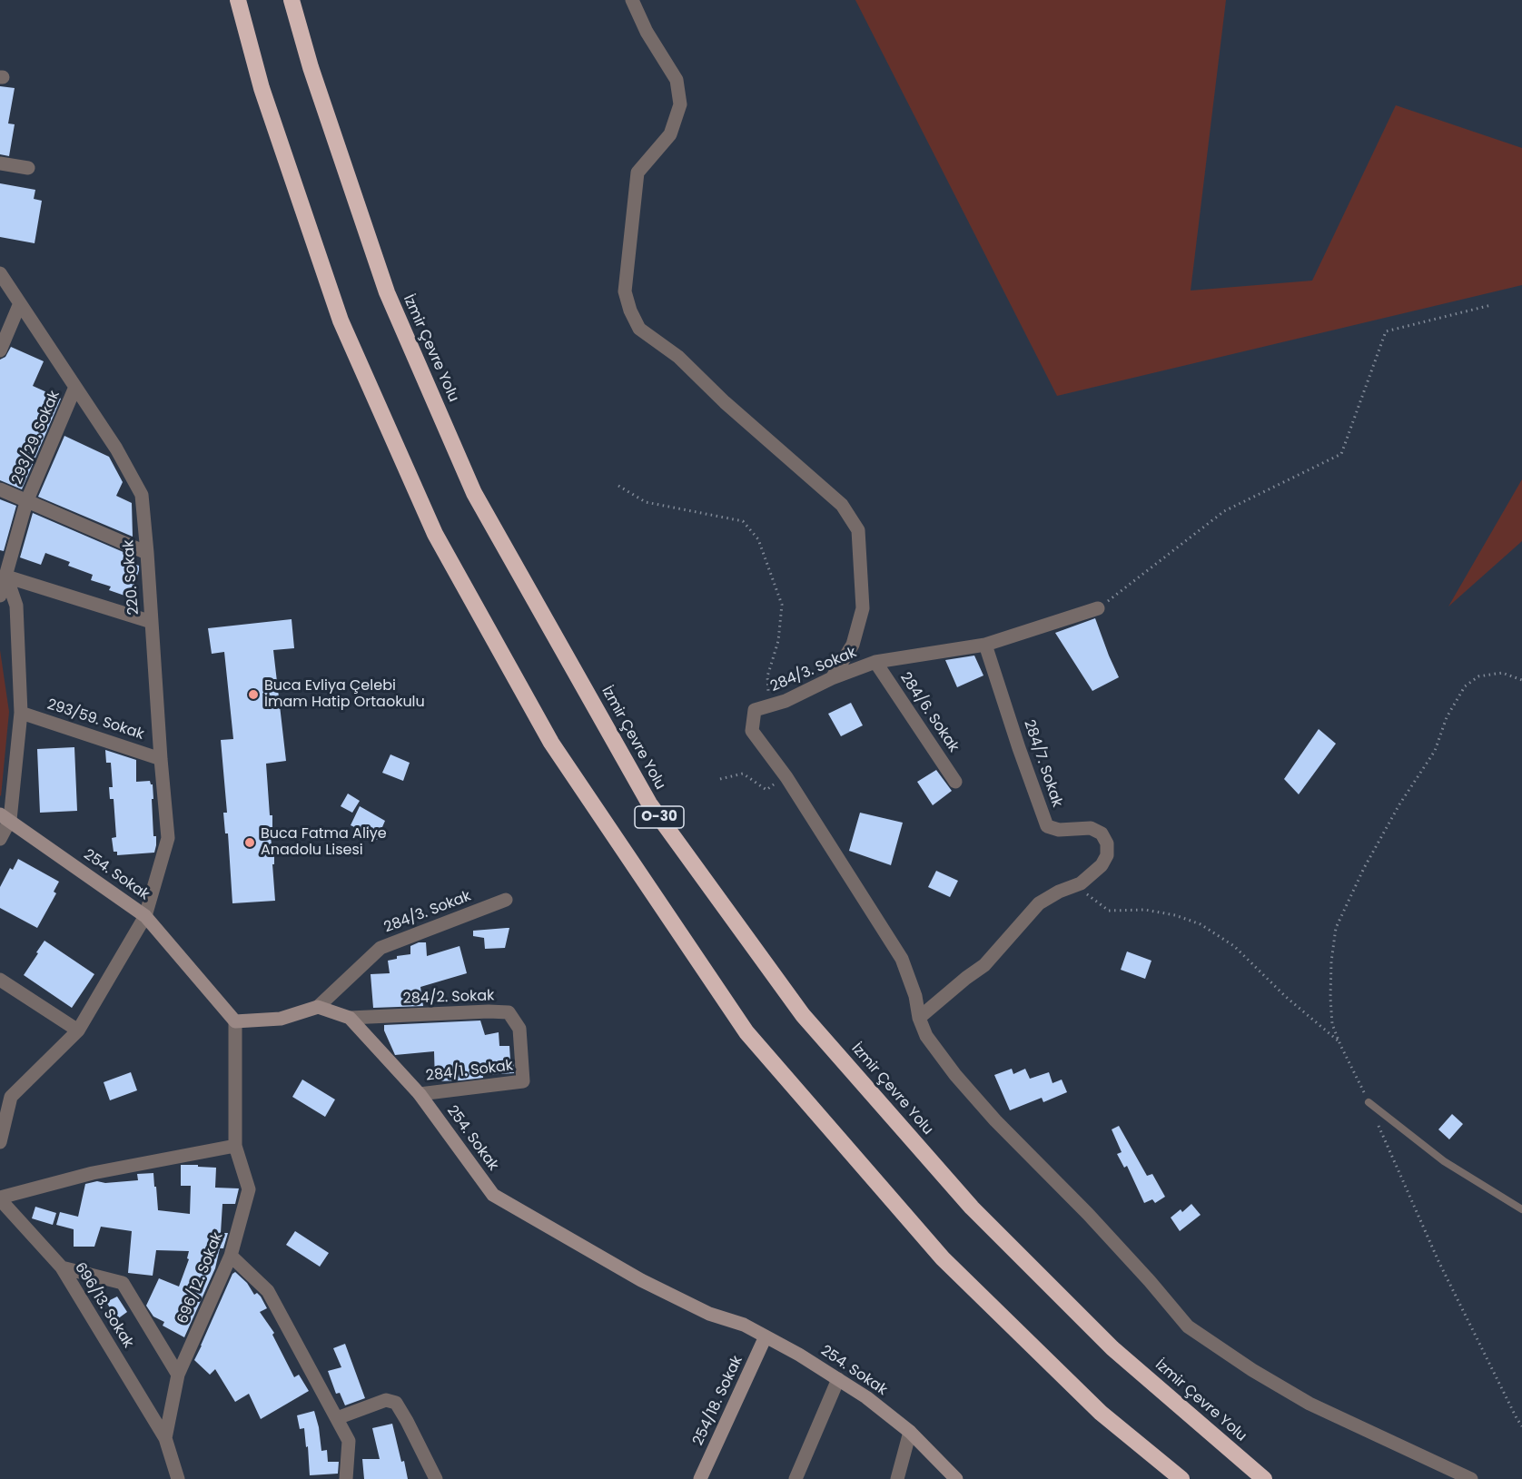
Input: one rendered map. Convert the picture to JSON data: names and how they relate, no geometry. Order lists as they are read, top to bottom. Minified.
{"streets":{"highway":["İzmir Çevre Yolu","O-30"],"street":["293/29. Sokak","220. Sokak","284/3. Sokak","284/6. Sokak","293/59. Sokak","284/7. Sokak","254. Sokak","284/2. Sokak","284/1. Sokak","696/12. Sokak","696/13. Sokak","254/18. Sokak"]},"crossings":[["293/29. Sokak","220. Sokak"],["220. Sokak","293/59. Sokak"],["220. Sokak","254. Sokak"],["284/3. Sokak","284/6. Sokak"],["284/3. Sokak","284/7. Sokak"],["284/3. Sokak","254. Sokak"],["254. Sokak","284/2. Sokak"],["254. Sokak","284/1. Sokak"],["254. Sokak","696/12. Sokak"],["254. Sokak","254/18. Sokak"],["284/2. Sokak","284/1. Sokak"],["696/12. Sokak","696/13. Sokak"]],"places":["Buca Evliya Çelebi İmam Hatip Ortaokulu","Buca Fatma Aliye Anadolu Lisesi"]}
